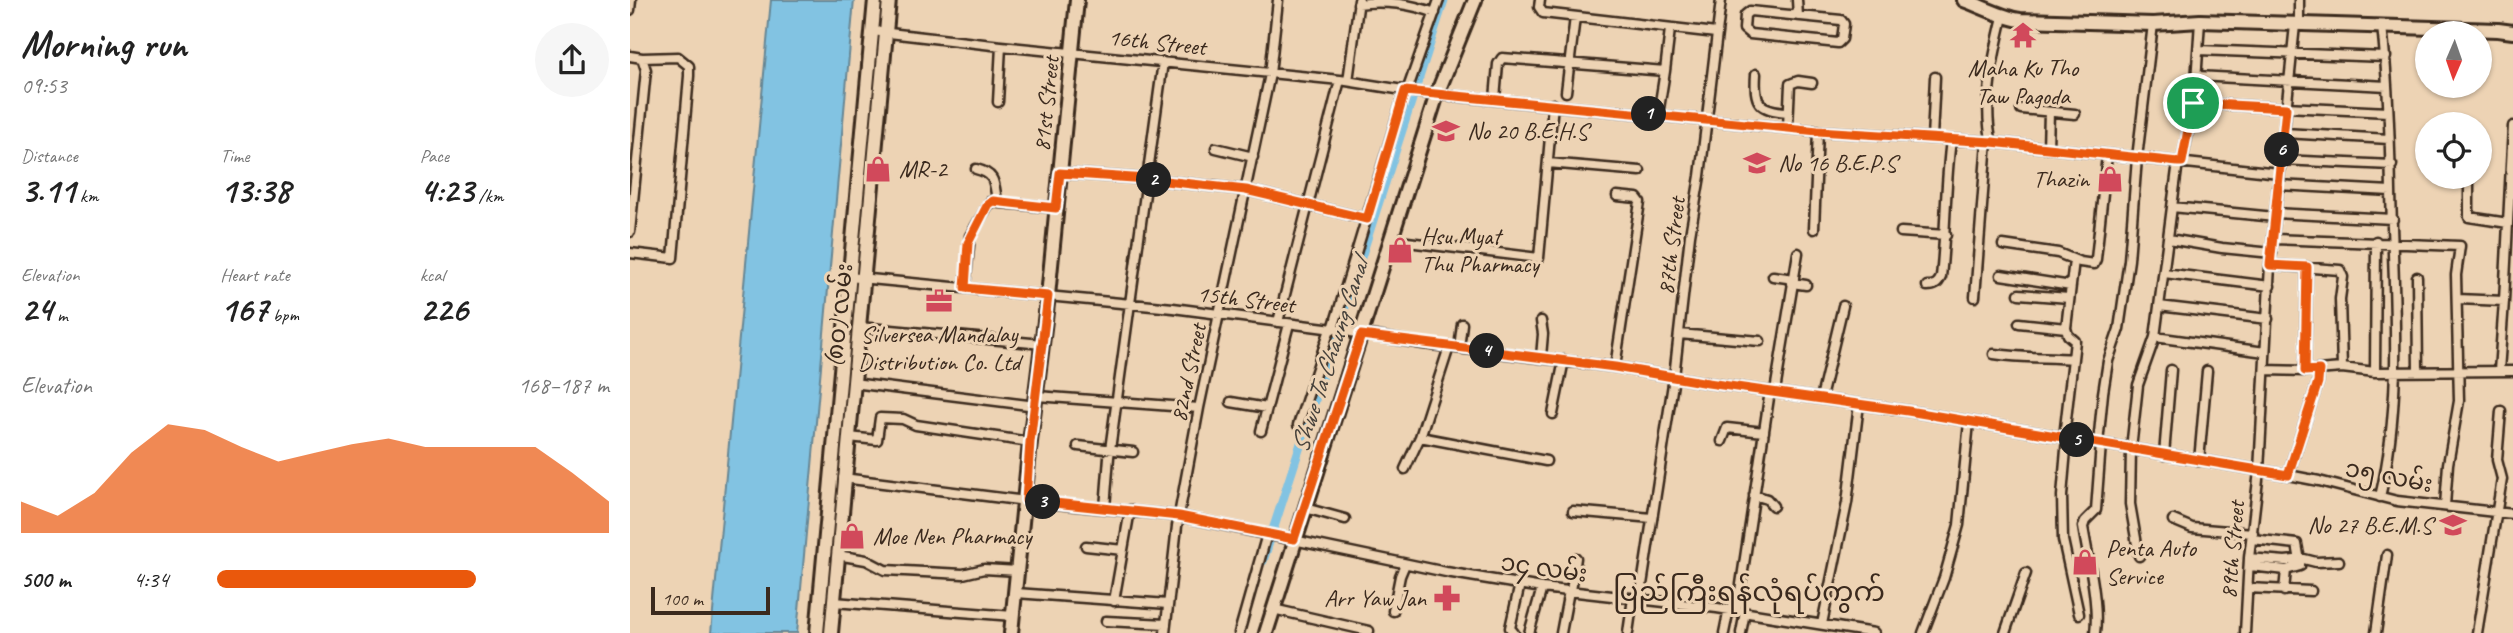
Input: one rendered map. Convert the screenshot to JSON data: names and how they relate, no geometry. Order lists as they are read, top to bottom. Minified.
{"streets":{"street":["16th Street","81st Street","87th Street","15th Street","(၈၀) လမ်း","82nd Street","၁၅ လမ်း","89th Street","၁၄ လမ်း"]},"crossings":[["16th Street","81st Street"],["16th Street","87th Street"],["16th Street","(၈၀) လမ်း"],["16th Street","82nd Street"],["16th Street","89th Street"],["81st Street","15th Street"],["81st Street","၁၄ လမ်း"],["87th Street","15th Street"],["87th Street","၁၄ လမ်း"],["15th Street","(၈၀) လမ်း"],["15th Street","82nd Street"],["15th Street","၁၅ လမ်း"],["15th Street","89th Street"],["(၈၀) လမ်း","၁၄ လမ်း"],["82nd Street","၁၄ လမ်း"],["၁၅ လမ်း","89th Street"]],"districts":["ပြည်ကြီးရန်လုံရပ်ကွက်"],"water":["Shwe Ta Chaung Canal"],"places":{"temple":["Maha Ku Tho Taw Pagoda"],"school or university":["No 20 B.E.H.S","No 16 B.E.P.S","No 27 B.E.M.S"],"shop":["MR-2","Thazin","Hsu Myat Thu Pharmacy","Moe Nen Pharmacy","Penta Auto Service"],"office":["Silversea Mandalay Distribution Co. Ltd"],"pharmacy":["Arr Yaw Jan"]},"scale_bar":"100 m","north":"bottom","page":{"heading":["Morning run","09:53"],"pins":["1","6","2","4","5","3"],"stats":[["Distance","3.11 km"],["Time","13:38"],["Pace","4:23 /km"],["Elevation","24 m"],["Heart rate","167 bpm"],["kcal","226"]],"chart":["Elevation","168–187 m"],"list":[{"name":"500 m","note":"4:34"}],"scale":"100 m"}}
